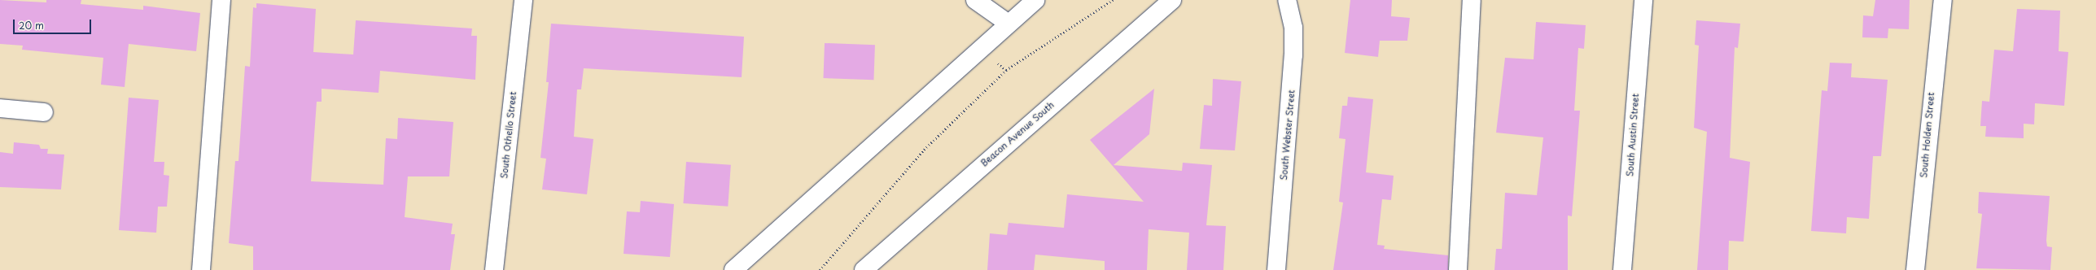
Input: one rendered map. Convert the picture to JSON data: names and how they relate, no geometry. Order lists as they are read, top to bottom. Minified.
{"streets":{"street":["Beacon Avenue South","South Othello Street","South Webster Street","South Austin Street","South Holden Street"]},"scale_bar":"20 m"}
